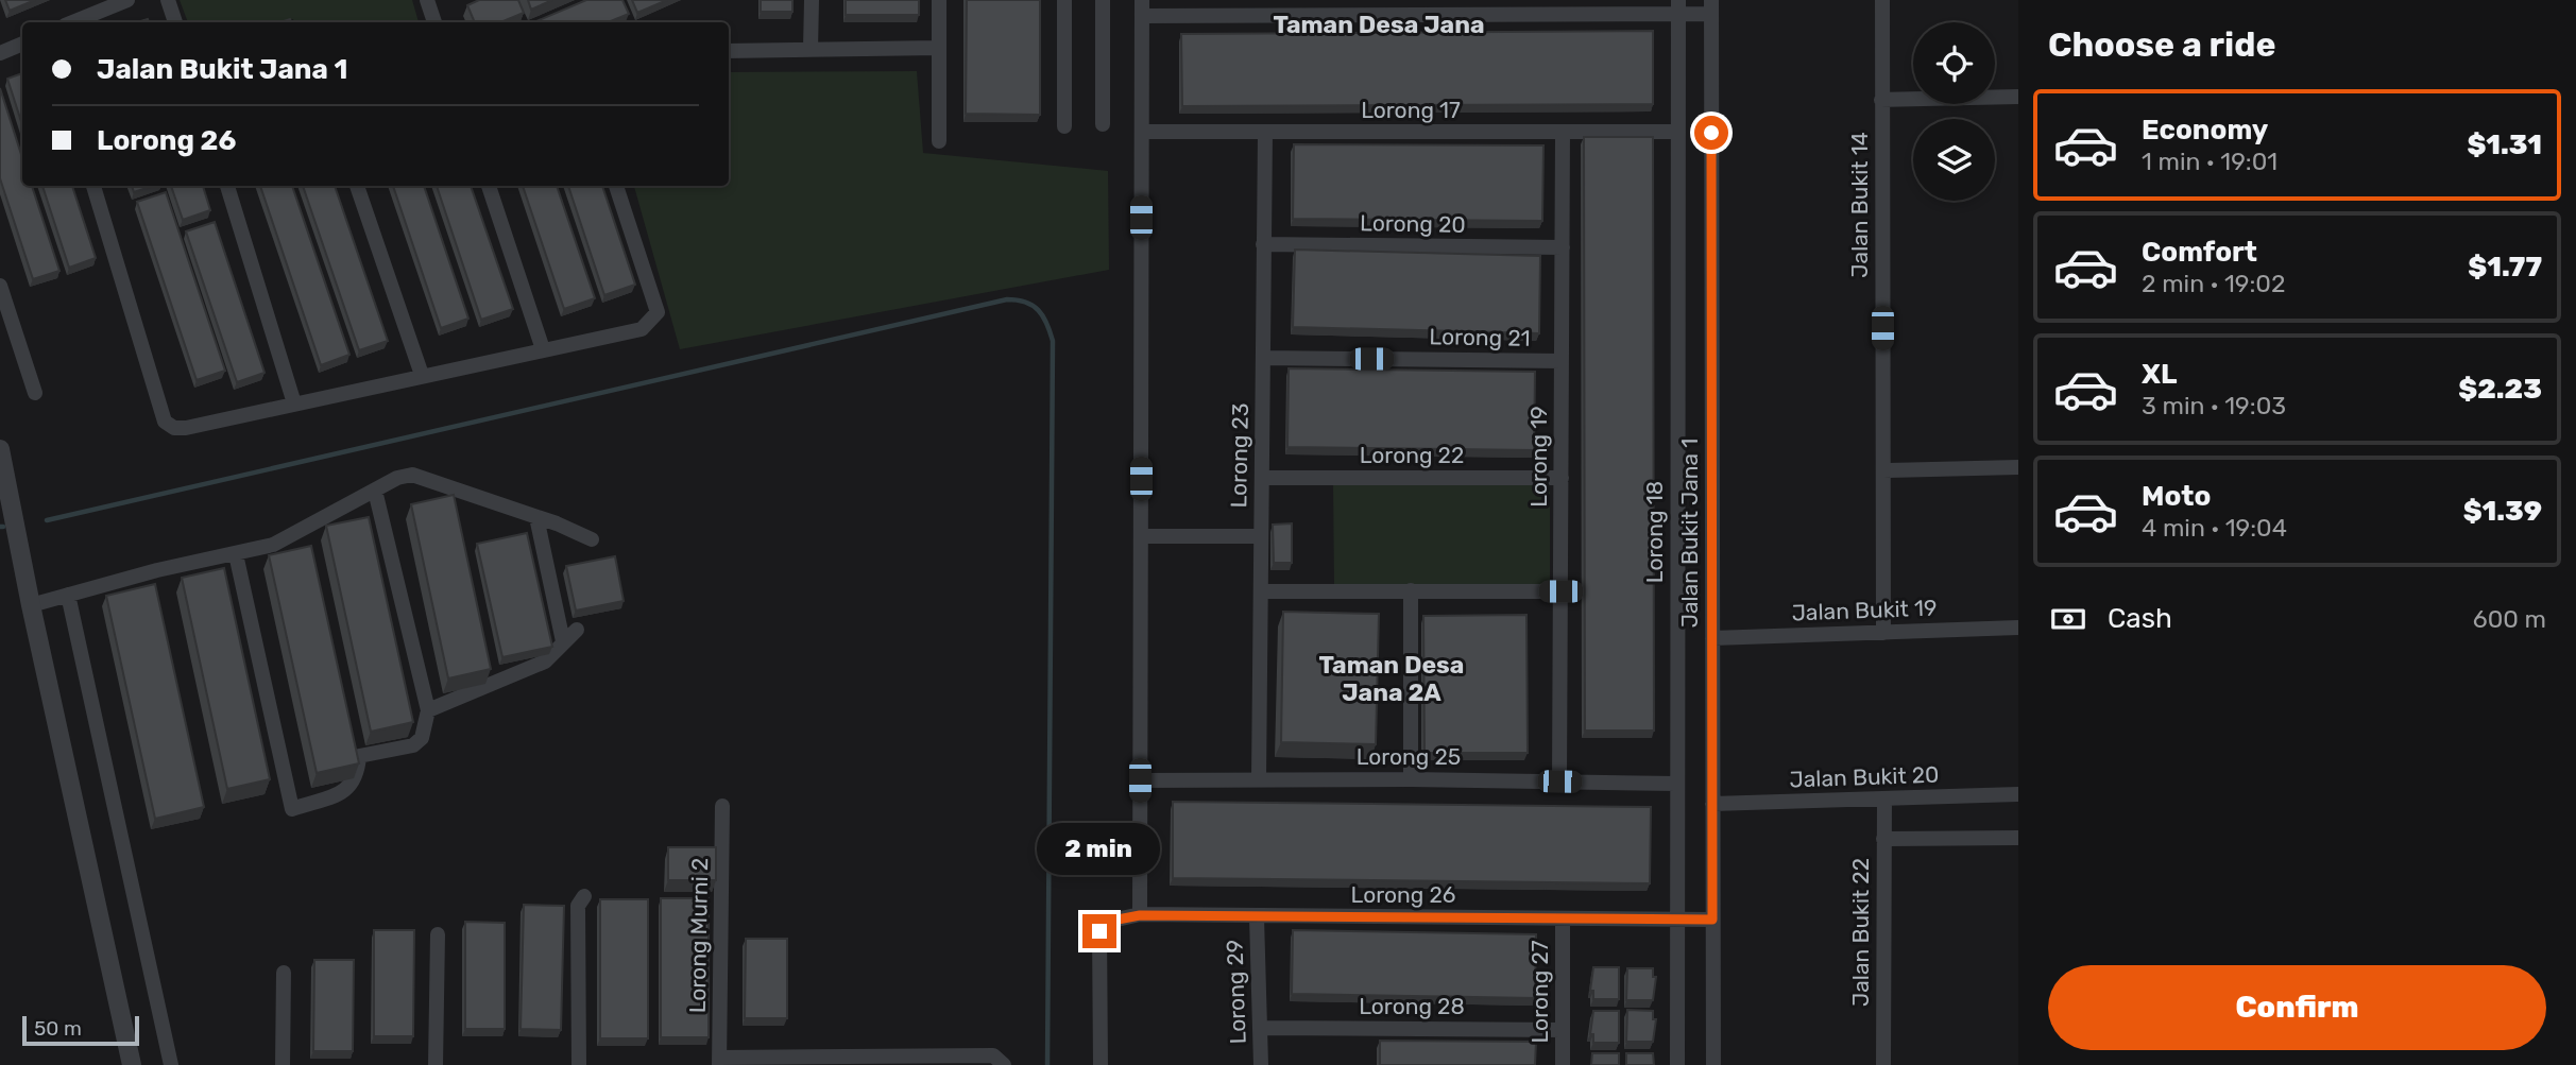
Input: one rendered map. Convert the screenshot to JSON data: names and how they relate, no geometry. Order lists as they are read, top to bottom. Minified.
{"streets":{"street":["Lorong 17","Jalan Bukit 14","Lorong 20","Lorong 21","Lorong 23","Lorong 22","Lorong 19","Lorong 18","Jalan Bukit Jana 1","Jalan Bukit 19","Lorong 25","Jalan Bukit 20","Lorong 26","Jalan Bukit 22","Lorong Murni 2","Lorong 29","Lorong 27","Lorong 28"]},"crossings":[["Lorong 17","Lorong 23"],["Lorong 17","Lorong 19"],["Lorong 17","Lorong 18"],["Jalan Bukit 14","Jalan Bukit 19"],["Lorong 20","Lorong 23"],["Lorong 20","Lorong 19"],["Lorong 21","Lorong 23"],["Lorong 21","Lorong 19"],["Lorong 23","Lorong 22"],["Lorong 23","Lorong 25"],["Lorong 22","Lorong 19"],["Lorong 19","Lorong 25"],["Lorong 18","Lorong 25"],["Lorong 18","Lorong 26"],["Jalan Bukit Jana 1","Jalan Bukit 19"],["Jalan Bukit Jana 1","Jalan Bukit 20"],["Jalan Bukit Jana 1","Lorong 26"],["Jalan Bukit 20","Jalan Bukit 22"],["Lorong 26","Lorong 29"],["Lorong 26","Lorong 27"],["Lorong 29","Lorong 28"],["Lorong 27","Lorong 28"]],"districts":["Taman Desa Jana","Taman Desa Jana 2A"],"scale_bar":"50 m","page":{"heading":"Choose a ride","banner":["Jalan Bukit Jana 1","Lorong 26"],"list":[{"name":"Economy","note":"1 min · 19:01","value":"$1.31"},{"name":"Comfort","note":"2 min · 19:02","value":"$1.77"},{"name":"XL","note":"3 min · 19:03","value":"$2.23"},{"name":"Moto","note":"4 min · 19:04","value":"$1.39"}],"pay":["Cash","600 m"],"bubble":"2 min","buttons":"Confirm","scale":"50 m"}}
